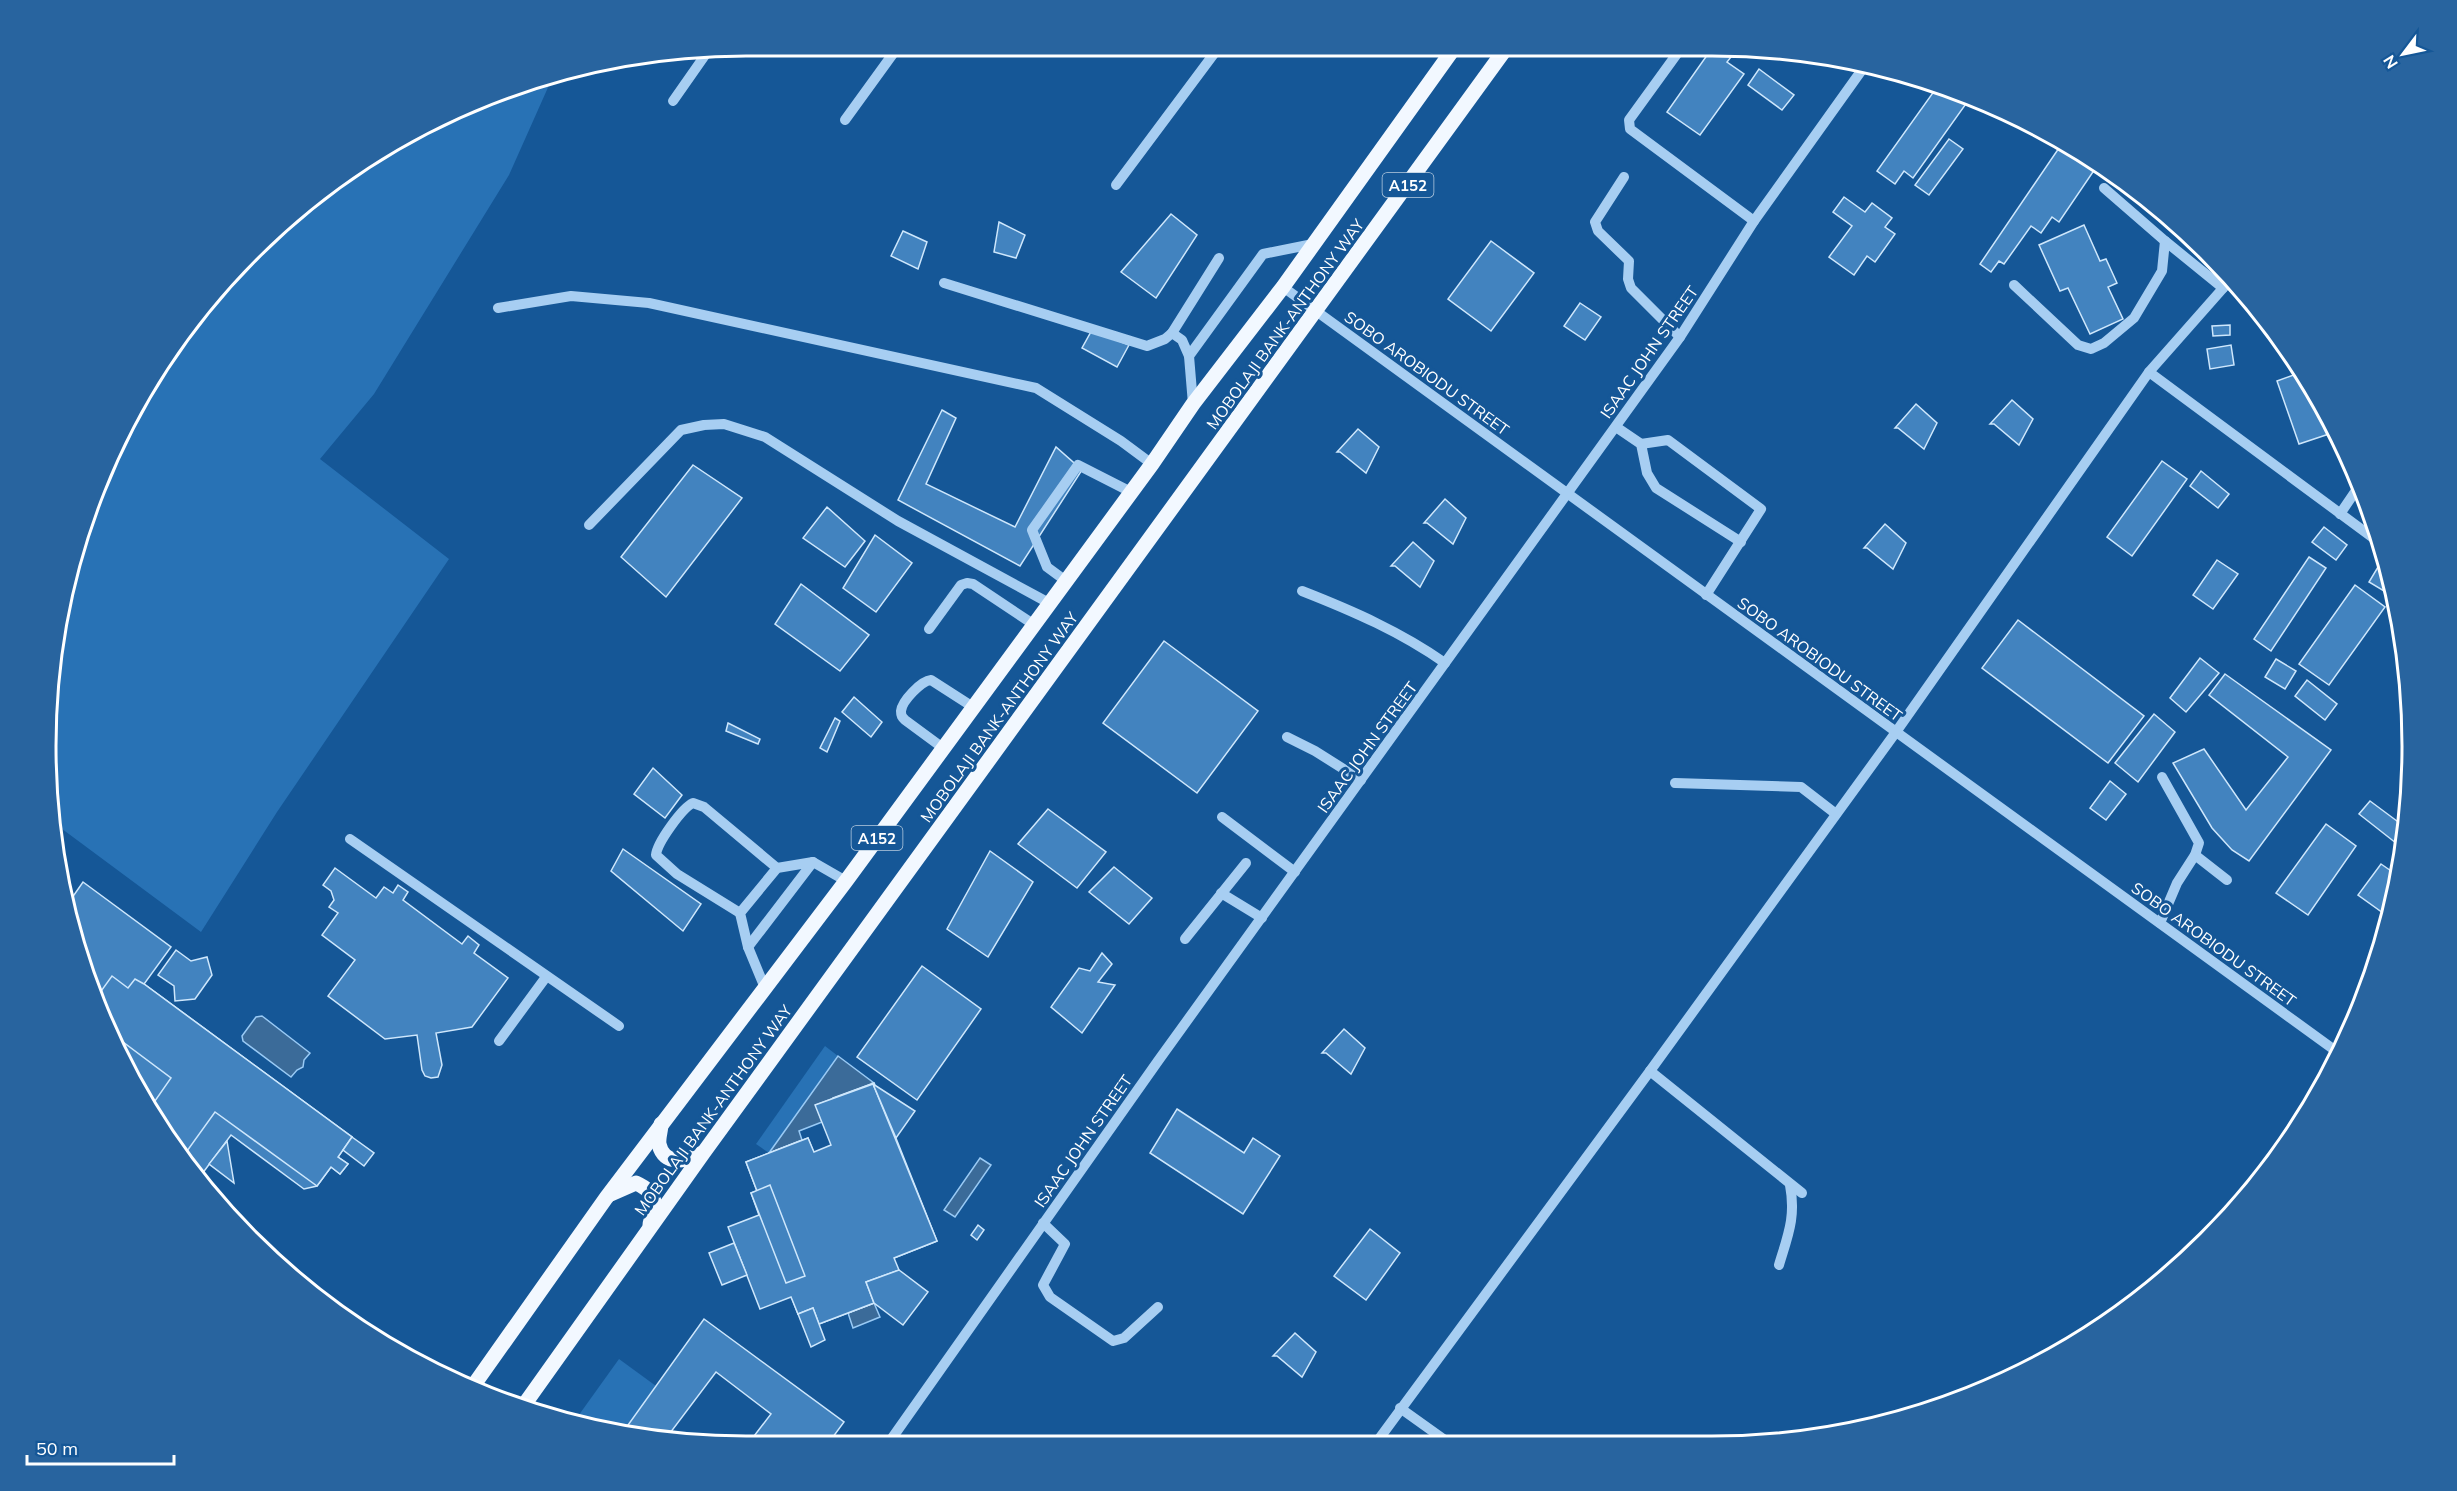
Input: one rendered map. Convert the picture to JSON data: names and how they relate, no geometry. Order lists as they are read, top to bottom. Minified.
{"streets":{"main road":["A152","MOBOLAJI BANK-ANTHONY WAY"],"street":["ISAAC JOHN STREET","SOBO AROBIODU STREET"]},"crossings":[["MOBOLAJI BANK-ANTHONY WAY","SOBO AROBIODU STREET"],["ISAAC JOHN STREET","SOBO AROBIODU STREET"]],"scale_bar":"50 m","north":"bottom left"}
